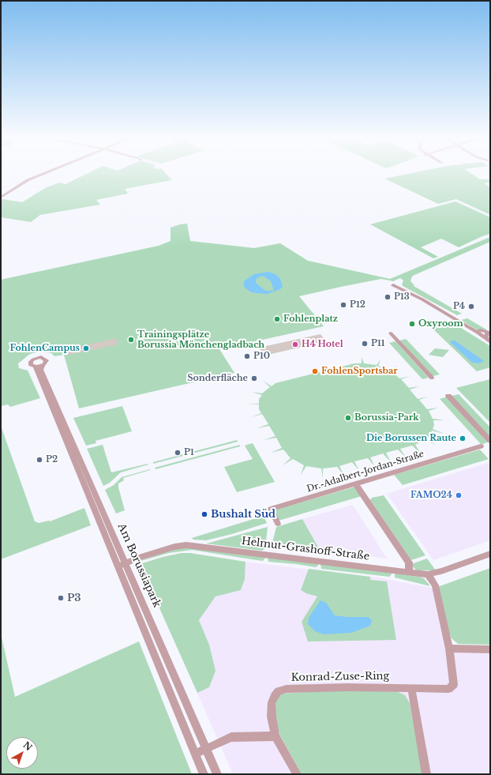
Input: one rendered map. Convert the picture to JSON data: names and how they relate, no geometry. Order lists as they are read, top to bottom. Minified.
{"streets":{"street":["Dr.-Adalbert-Jordan-Straße","Helmut-Grashoff-Straße","Am Borussiapark","Konrad-Zuse-Ring"]},"crossings":[["Helmut-Grashoff-Straße","Am Borussiapark"],["Helmut-Grashoff-Straße","Konrad-Zuse-Ring"]],"places":["P13","P12","P4","Fohlenplatz","Oxyroom","Trainingsplätze Borussia Mönchengladbach","P11","H4 Hotel","FohlenCampus","P10","FohlenSportsbar","Sonderfläche","Borussia-Park","Die Borussen Raute","P1","P2","FAMO24","Bushalt Süd","P3"],"north":"top right"}
